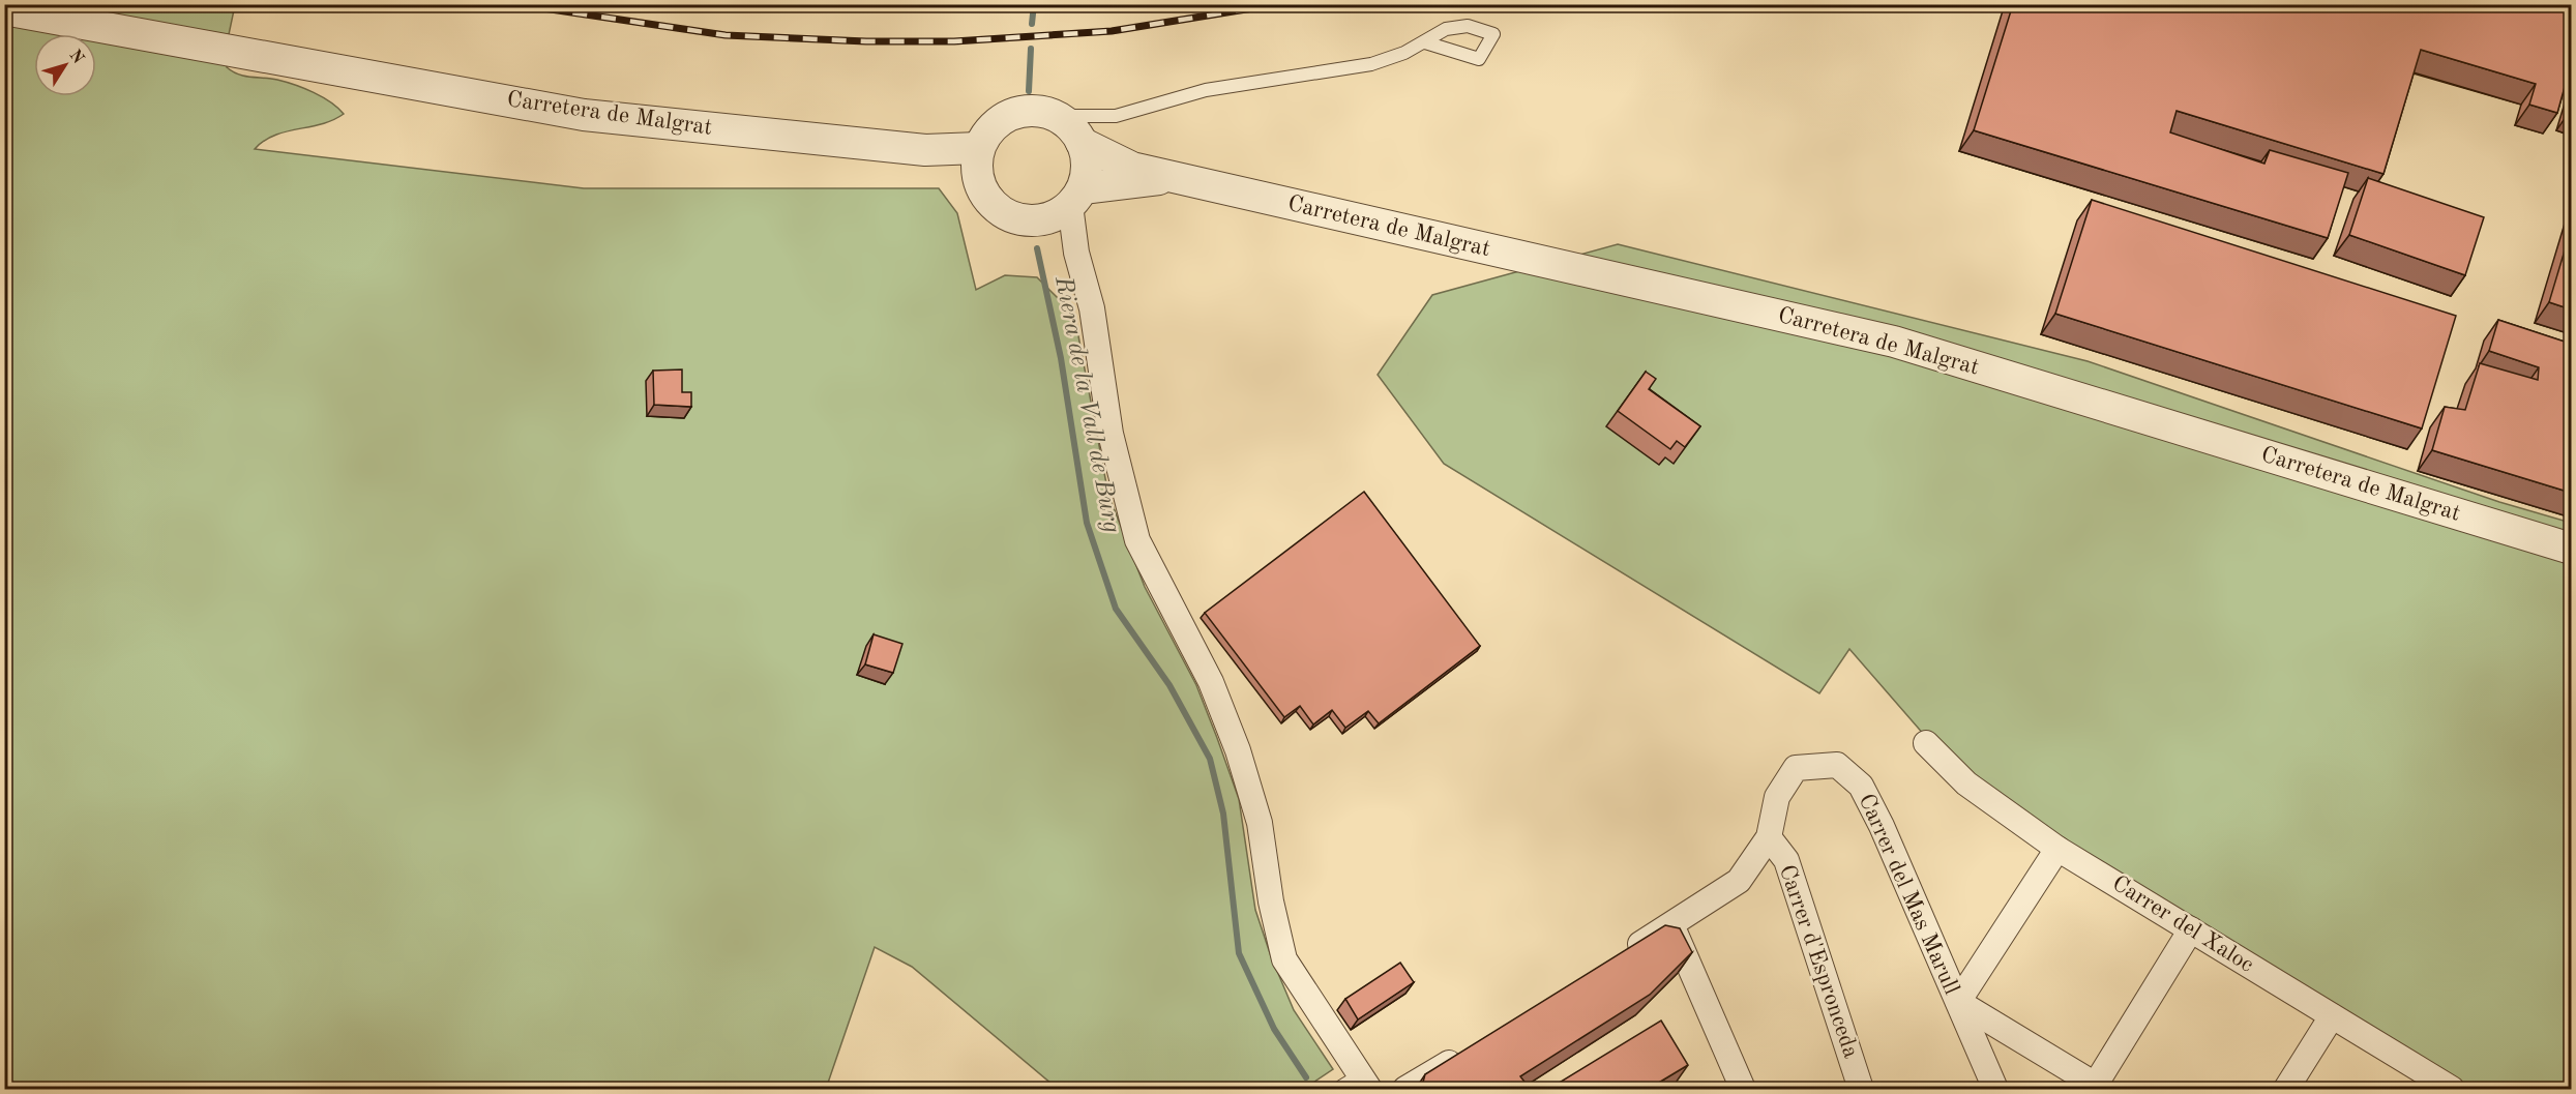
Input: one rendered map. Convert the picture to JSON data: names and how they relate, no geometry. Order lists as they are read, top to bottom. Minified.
{"streets":{"street":["Carretera de Malgrat","Carrer del Mas Marull","Carrer del Xaloc","Carrer d'Espronceda"]},"crossings":[["Carrer del Mas Marull","Carrer d'Espronceda"]],"water":["Riera de la Vall de Burg"],"north":"top right"}
